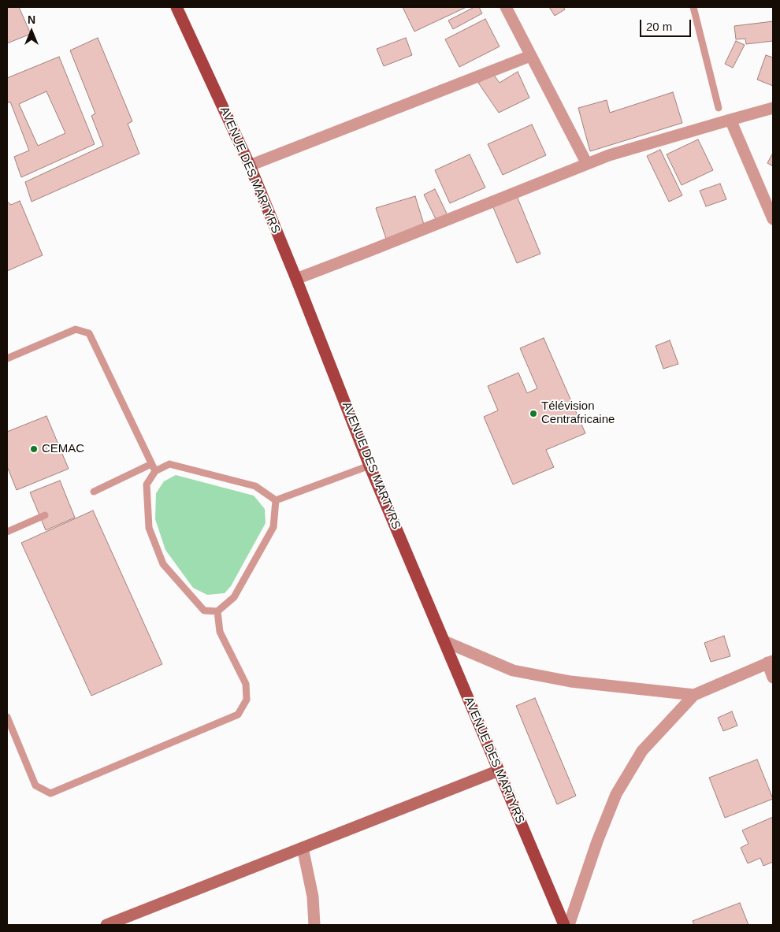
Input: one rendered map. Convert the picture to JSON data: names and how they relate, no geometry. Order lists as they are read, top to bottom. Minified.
{"streets":{"main road":["AVENUE DES MARTYRS"]},"places":["Télévision Centrafricaine","CEMAC"],"scale_bar":"20 m","north":"top"}
